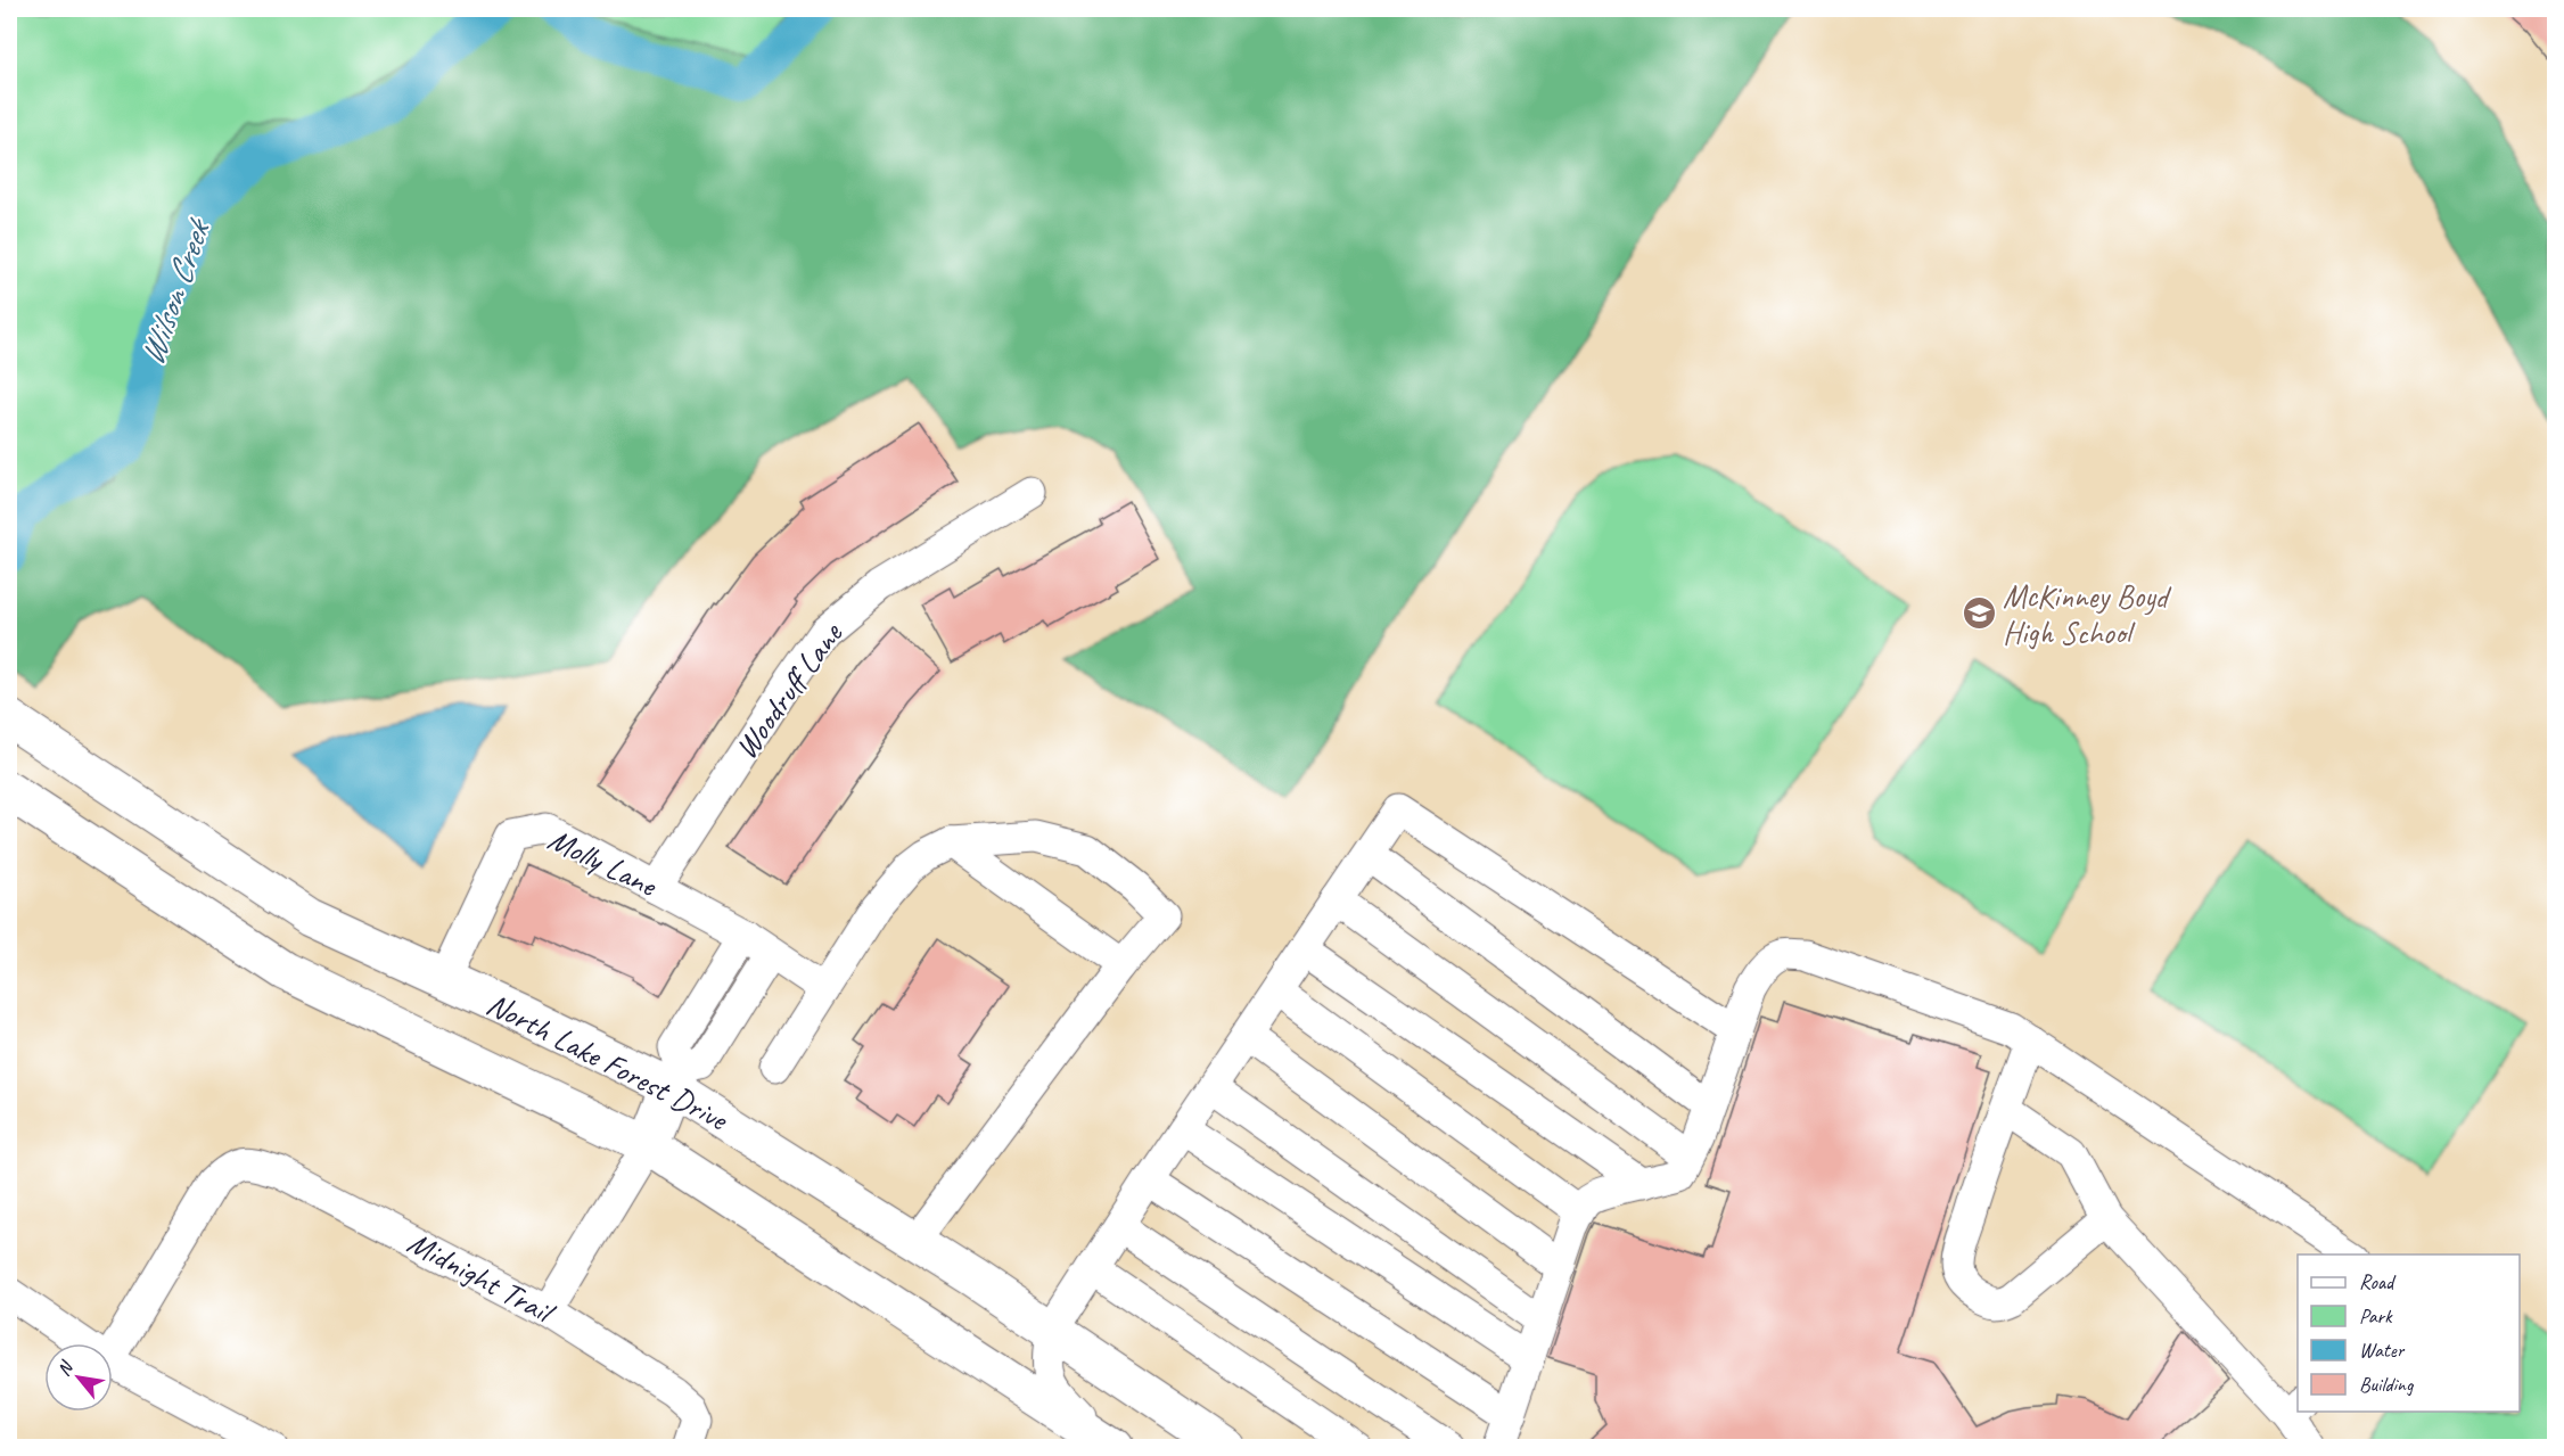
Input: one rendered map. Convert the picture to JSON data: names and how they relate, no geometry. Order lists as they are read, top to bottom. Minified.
{"streets":{"main road":["North Lake Forest Drive"],"street":["Woodruff Lane","Molly Lane","Midnight Trail"]},"crossings":[["Woodruff Lane","Molly Lane"],["Molly Lane","North Lake Forest Drive"]],"water":["Wilson Creek"],"places":{"school or university":["McKinney Boyd High School"]},"legend":["Road","Park","Water","Building"],"north":"top left"}
